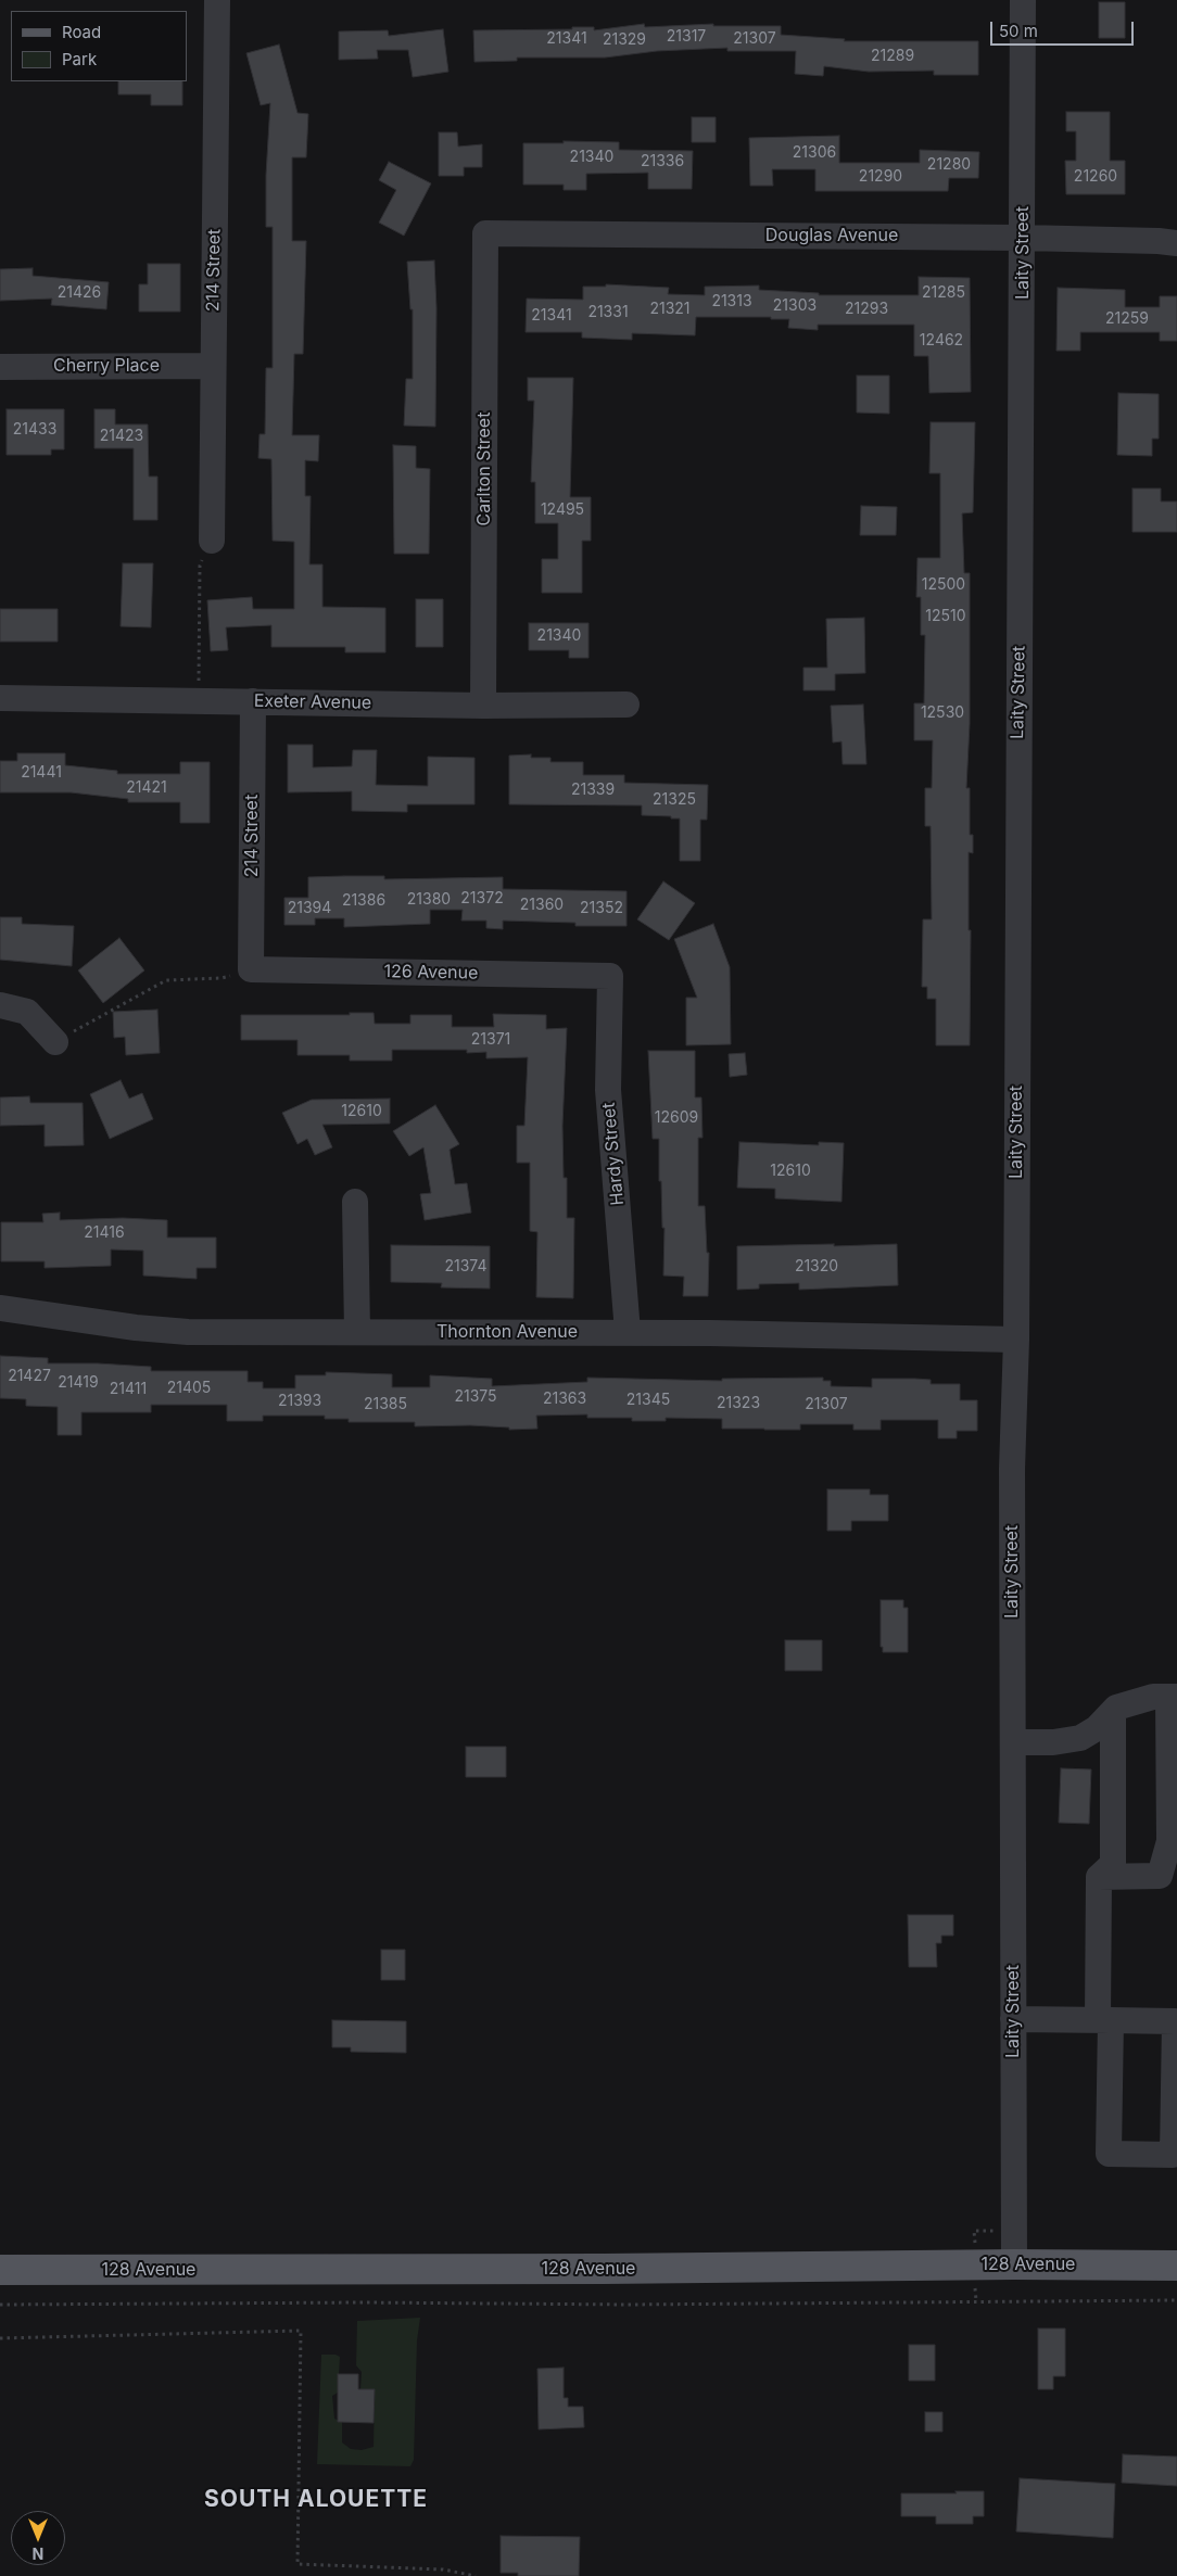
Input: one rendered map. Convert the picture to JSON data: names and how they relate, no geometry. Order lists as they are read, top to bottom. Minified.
{"streets":{"main road":["128 Avenue"],"street":["Douglas Avenue","Laity Street","214 Street","Cherry Place","Carlton Street","Exeter Avenue","126 Avenue","Hardy Street","Thornton Avenue"]},"crossings":[["Douglas Avenue","Laity Street"],["Douglas Avenue","Carlton Street"],["Laity Street","Thornton Avenue"],["Laity Street","128 Avenue"],["214 Street","Cherry Place"],["214 Street","Exeter Avenue"],["214 Street","126 Avenue"],["Carlton Street","Exeter Avenue"],["126 Avenue","Hardy Street"],["Hardy Street","Thornton Avenue"]],"districts":["SOUTH ALOUETTE"],"house_numbers":["21317","21341","21307","21329","21289","21306","21340","21336","21280","21290","21260","21426","21285","21313","21303","21321","21293","21331","21341","21259","12462","21433","21423","12495","12500","12510","21340","12530","21441","21421","21339","21325","21372","21380","21386","21360","21394","21352","21371","12610","12609","12610","21416","21374","21320","21427","21419","21405","21411","21375","21363","21345","21393","21323","21385","21307"],"legend":["Road","Park"],"scale_bar":"50 m","north":"bottom"}
